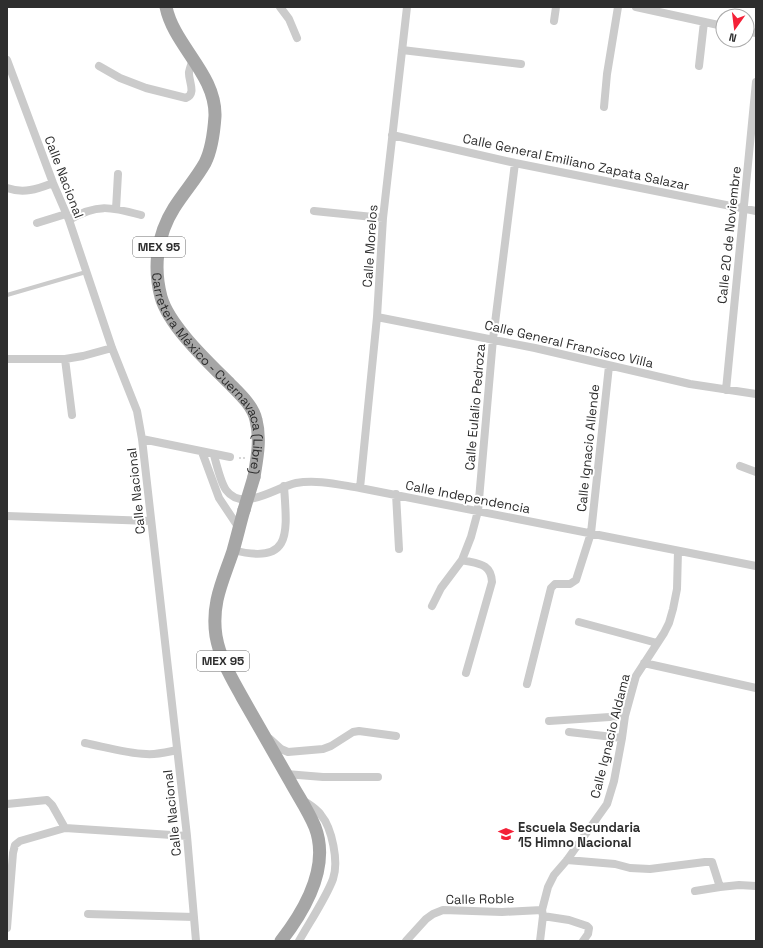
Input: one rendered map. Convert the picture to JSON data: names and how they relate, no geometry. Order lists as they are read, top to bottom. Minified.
{"streets":{"main road":["MEX 95","Carretera México - Cuernavaca (Libre)"],"street":["Calle General Emiliano Zapata Salazar","Calle Nacional","Calle 20 de Noviembre","Calle Morelos","Calle General Francisco Villa","Calle Eulalio Pedroza","Calle Ignacio Allende","Calle Independencia","Calle Ignacio Aldama","Calle Roble"]},"crossings":[["Calle General Emiliano Zapata Salazar","Calle 20 de Noviembre"],["Calle General Emiliano Zapata Salazar","Calle Morelos"],["Calle General Emiliano Zapata Salazar","Calle Eulalio Pedroza"],["Calle 20 de Noviembre","Calle General Francisco Villa"],["Calle Morelos","Calle General Francisco Villa"],["Calle Morelos","Calle Independencia"],["Calle General Francisco Villa","Calle Eulalio Pedroza"],["Calle General Francisco Villa","Calle Ignacio Allende"],["Calle Eulalio Pedroza","Calle Independencia"],["Calle Ignacio Allende","Calle Independencia"],["Calle Independencia","Calle Ignacio Aldama"],["Calle Ignacio Aldama","Calle Roble"]],"places":{"school or university":["Escuela Secundaria 15 Himno Nacional"]},"north":"bottom"}
